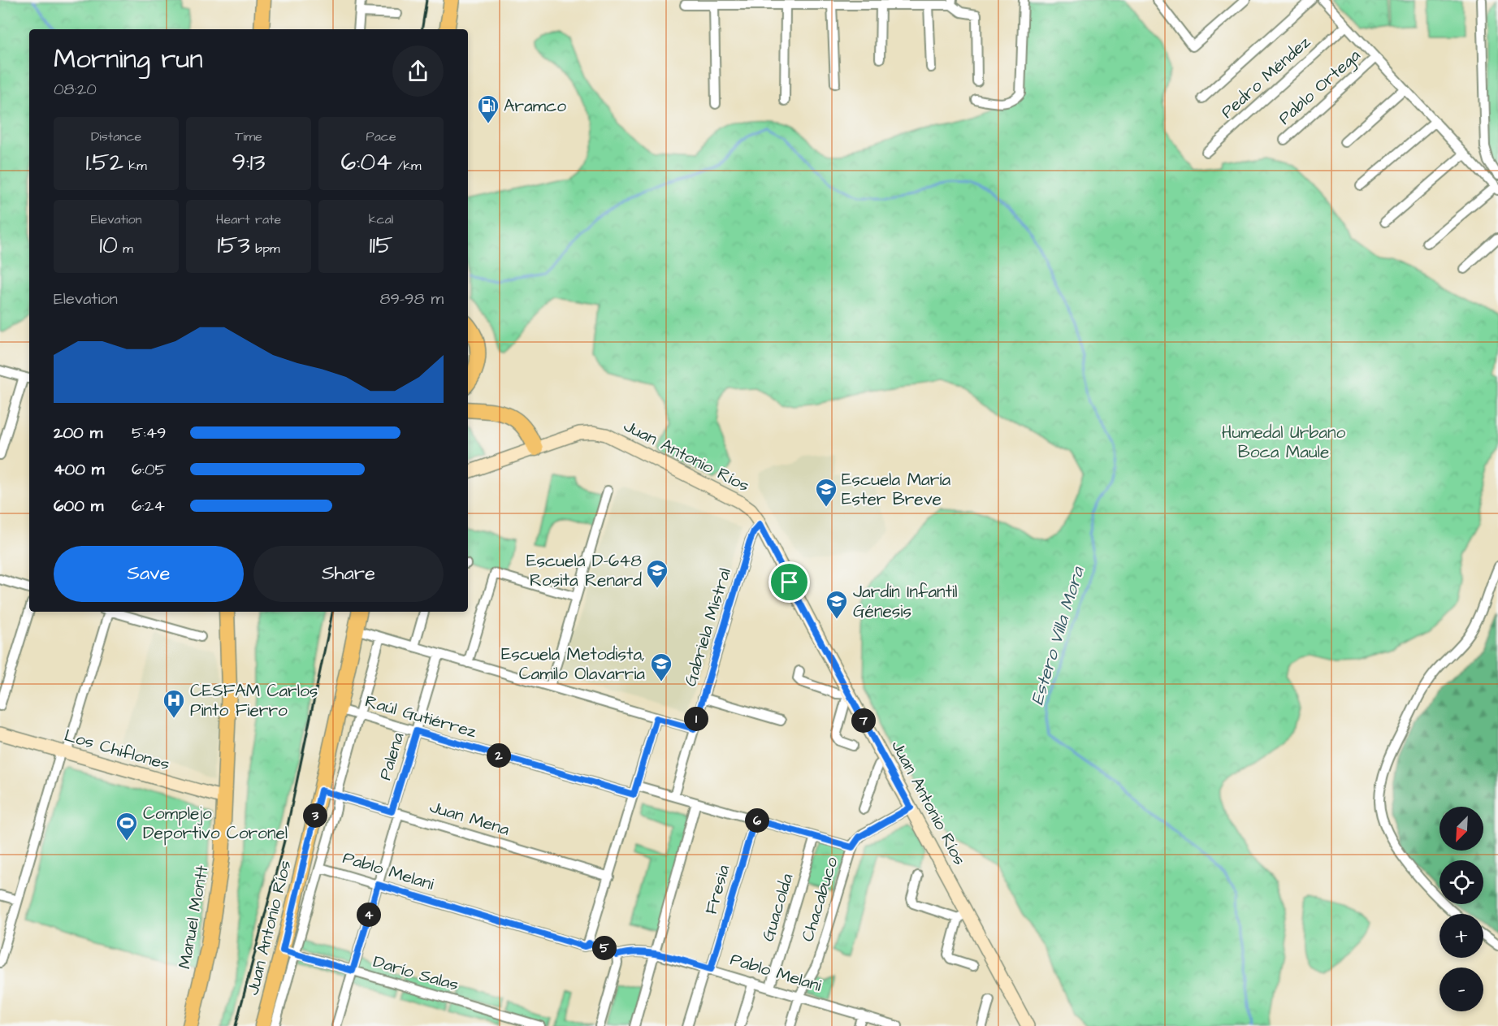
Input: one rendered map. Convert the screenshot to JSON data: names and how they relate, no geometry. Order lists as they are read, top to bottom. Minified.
{"streets":{"main road":["Juan Antonio Ríos","Manuel Montt"],"street":["Pedro Méndez","Pablo Ortega","Gabriela Mistral","Raúl Gutiérrez","Los Chiflones","Palena","Juan Mena","Pablo Melani","Fresia","Chacabuco","Guacolda","Darío Salas"]},"crossings":[["Juan Antonio Ríos","Gabriela Mistral"],["Juan Antonio Ríos","Raúl Gutiérrez"],["Juan Antonio Ríos","Juan Mena"],["Juan Antonio Ríos","Chacabuco"],["Juan Antonio Ríos","Darío Salas"],["Raúl Gutiérrez","Palena"],["Los Chiflones","Manuel Montt"],["Palena","Juan Mena"],["Palena","Pablo Melani"],["Palena","Darío Salas"],["Pablo Melani","Fresia"],["Pablo Melani","Chacabuco"],["Pablo Melani","Guacolda"]],"water":["Estero Villa Mora"],"parks":["Humedal Urbano Boca Maule"],"places":{"fuel station":["Aramco"],"school or university":["Escuela María Ester Breve","Escuela D-648 Rosita Renard","Jardín Infantil Génesis","Escuela Metodista, Camilo Olavarria"],"hospital":["CESFAM Carlos Pinto Fierro"],"sports":["Complejo Deportivo Coronel"]},"north":"bottom left","page":{"heading":["Morning run","08:20"],"stats":[["Distance","1.52 km"],["Time","9:13"],["Pace","6:04 /km"],["Elevation","10 m"],["Heart rate","153 bpm"],["kcal","115"]],"chart":["Elevation","89–98 m"],"list":[{"name":"200 m","note":"5:49"},{"name":"400 m","note":"6:05"},{"name":"600 m","note":"6:24"}],"buttons":["Save","Share"],"pins":["1","7","2","3","6","4","5"],"map_buttons":["+","−"]}}
